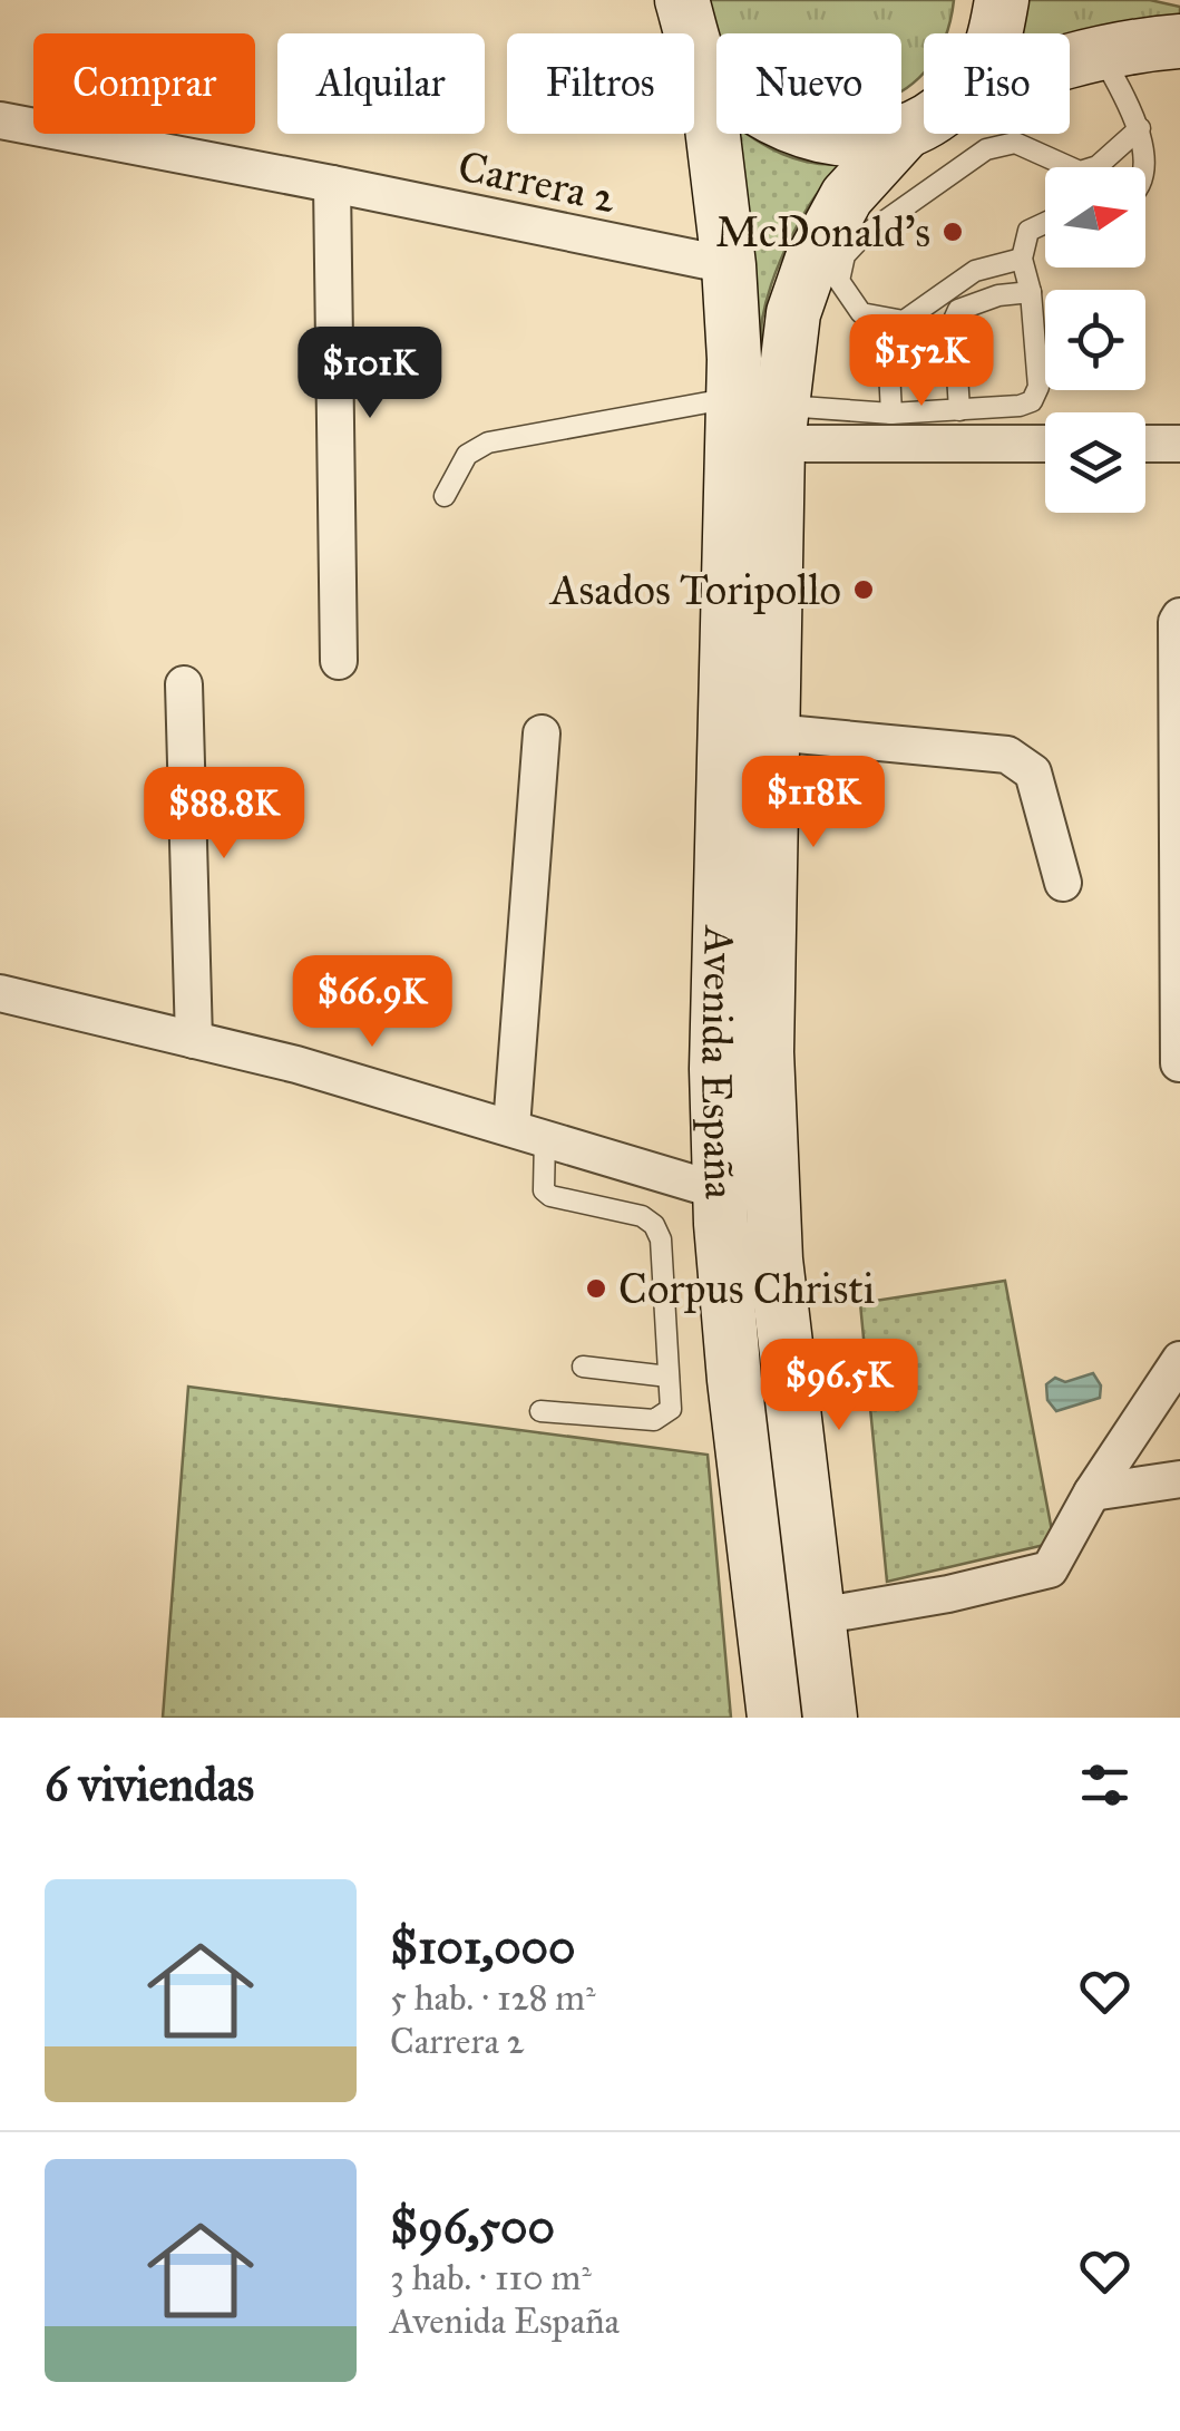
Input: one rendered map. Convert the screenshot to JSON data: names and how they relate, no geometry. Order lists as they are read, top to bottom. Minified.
{"streets":{"street":["Carrera 2","Avenida España"]},"crossings":[["Carrera 2","Avenida España"]],"places":["McDonald's","Asados Toripollo","Corpus Christi"],"north":"right","page":{"chip":["Comprar","Alquilar","Filtros","Nuevo","Piso"],"price":["$152K","$101K","$118K","$88.8K","$66.9K","$96.5K"],"heading":"6 viviendas","list":[{"name":"$101,000","note":"5 hab. · 128 m² · Carrera 2"},{"name":"$96,500","note":"3 hab. · 110 m² · Avenida España"}]}}
